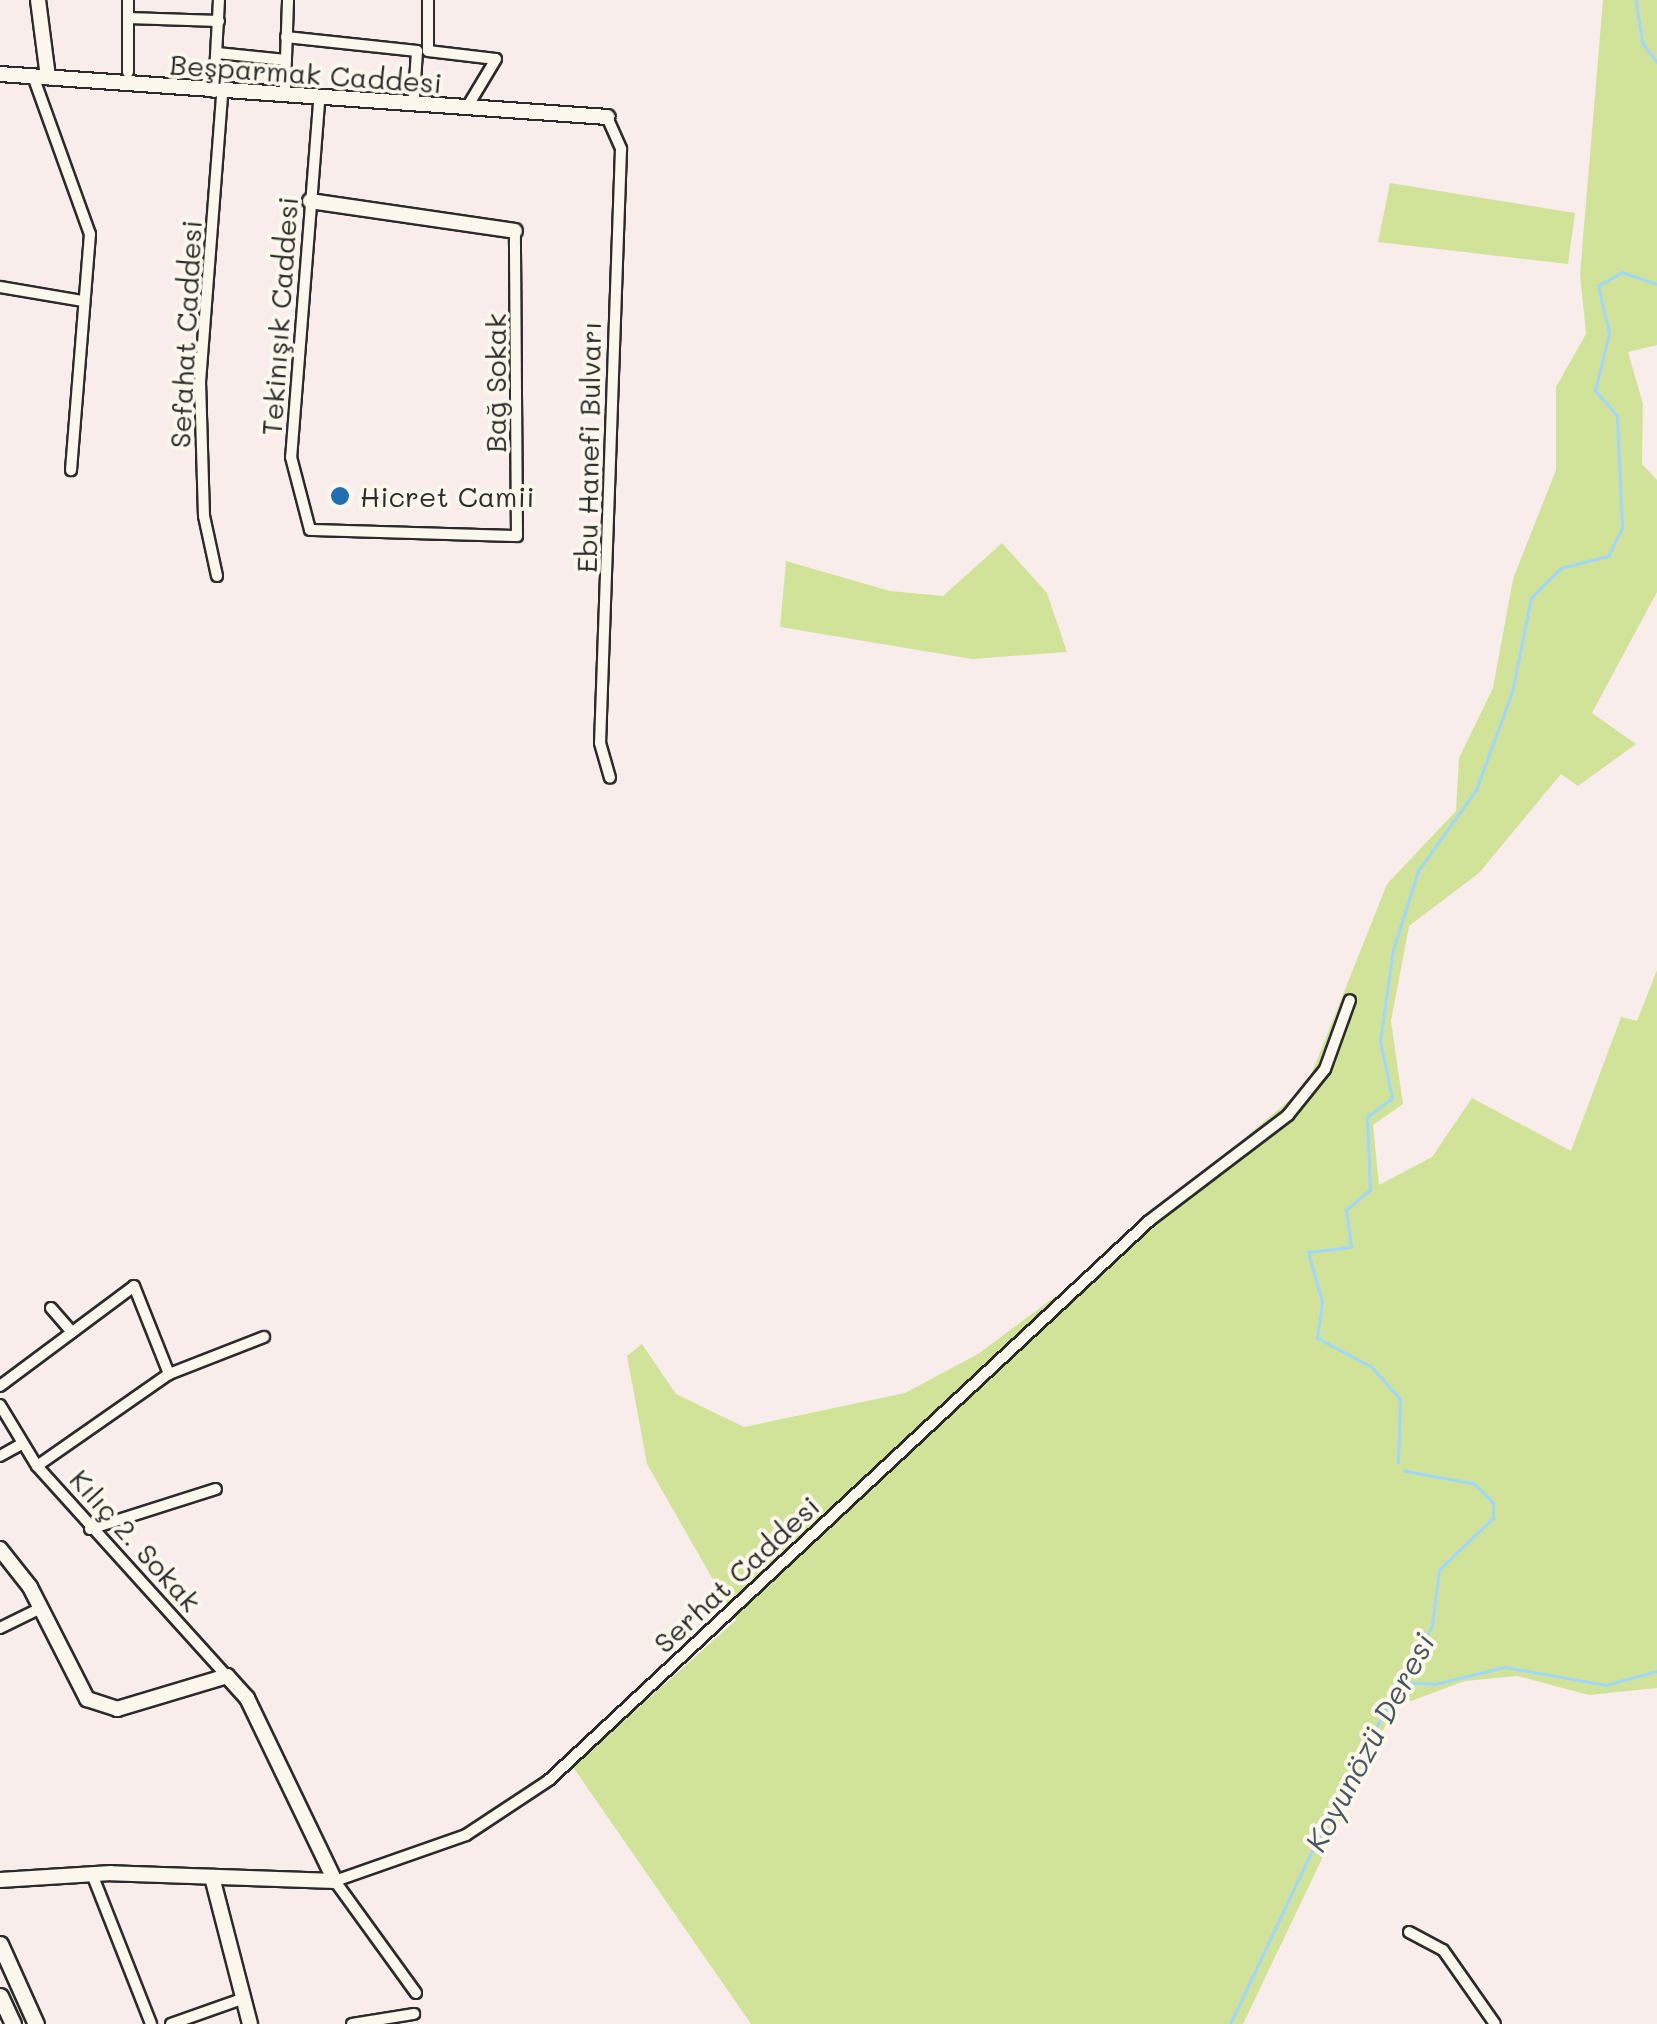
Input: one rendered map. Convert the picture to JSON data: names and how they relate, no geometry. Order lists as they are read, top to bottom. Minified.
{"streets":{"street":["Beşparmak Caddesi","Tekinışık Caddesi","Sefahat Caddesi","Bağ Sokak","Ebu Hanefi Bulvarı","Kılıç 2. Sokak","Serhat Caddesi"]},"crossings":[["Beşparmak Caddesi","Tekinışık Caddesi"],["Beşparmak Caddesi","Sefahat Caddesi"],["Beşparmak Caddesi","Ebu Hanefi Bulvarı"],["Tekinışık Caddesi","Bağ Sokak"],["Kılıç 2. Sokak","Serhat Caddesi"]],"water":["Koyunözü Deresi"],"places":["Hicret Camii"]}
